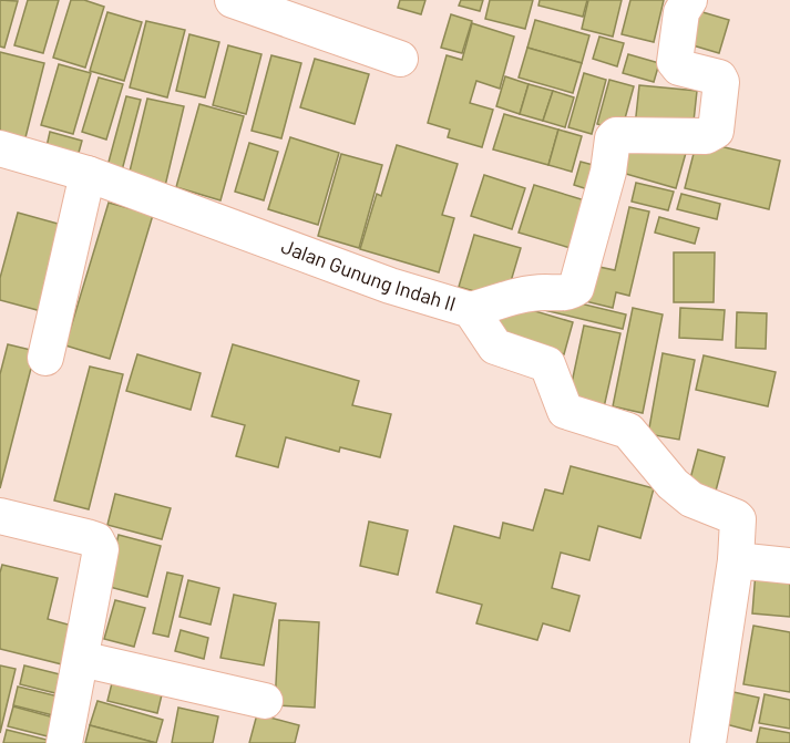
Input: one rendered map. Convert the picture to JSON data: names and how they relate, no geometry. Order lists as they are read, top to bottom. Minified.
{"streets":{"street":["Jalan Gunung Indah II"]}}
